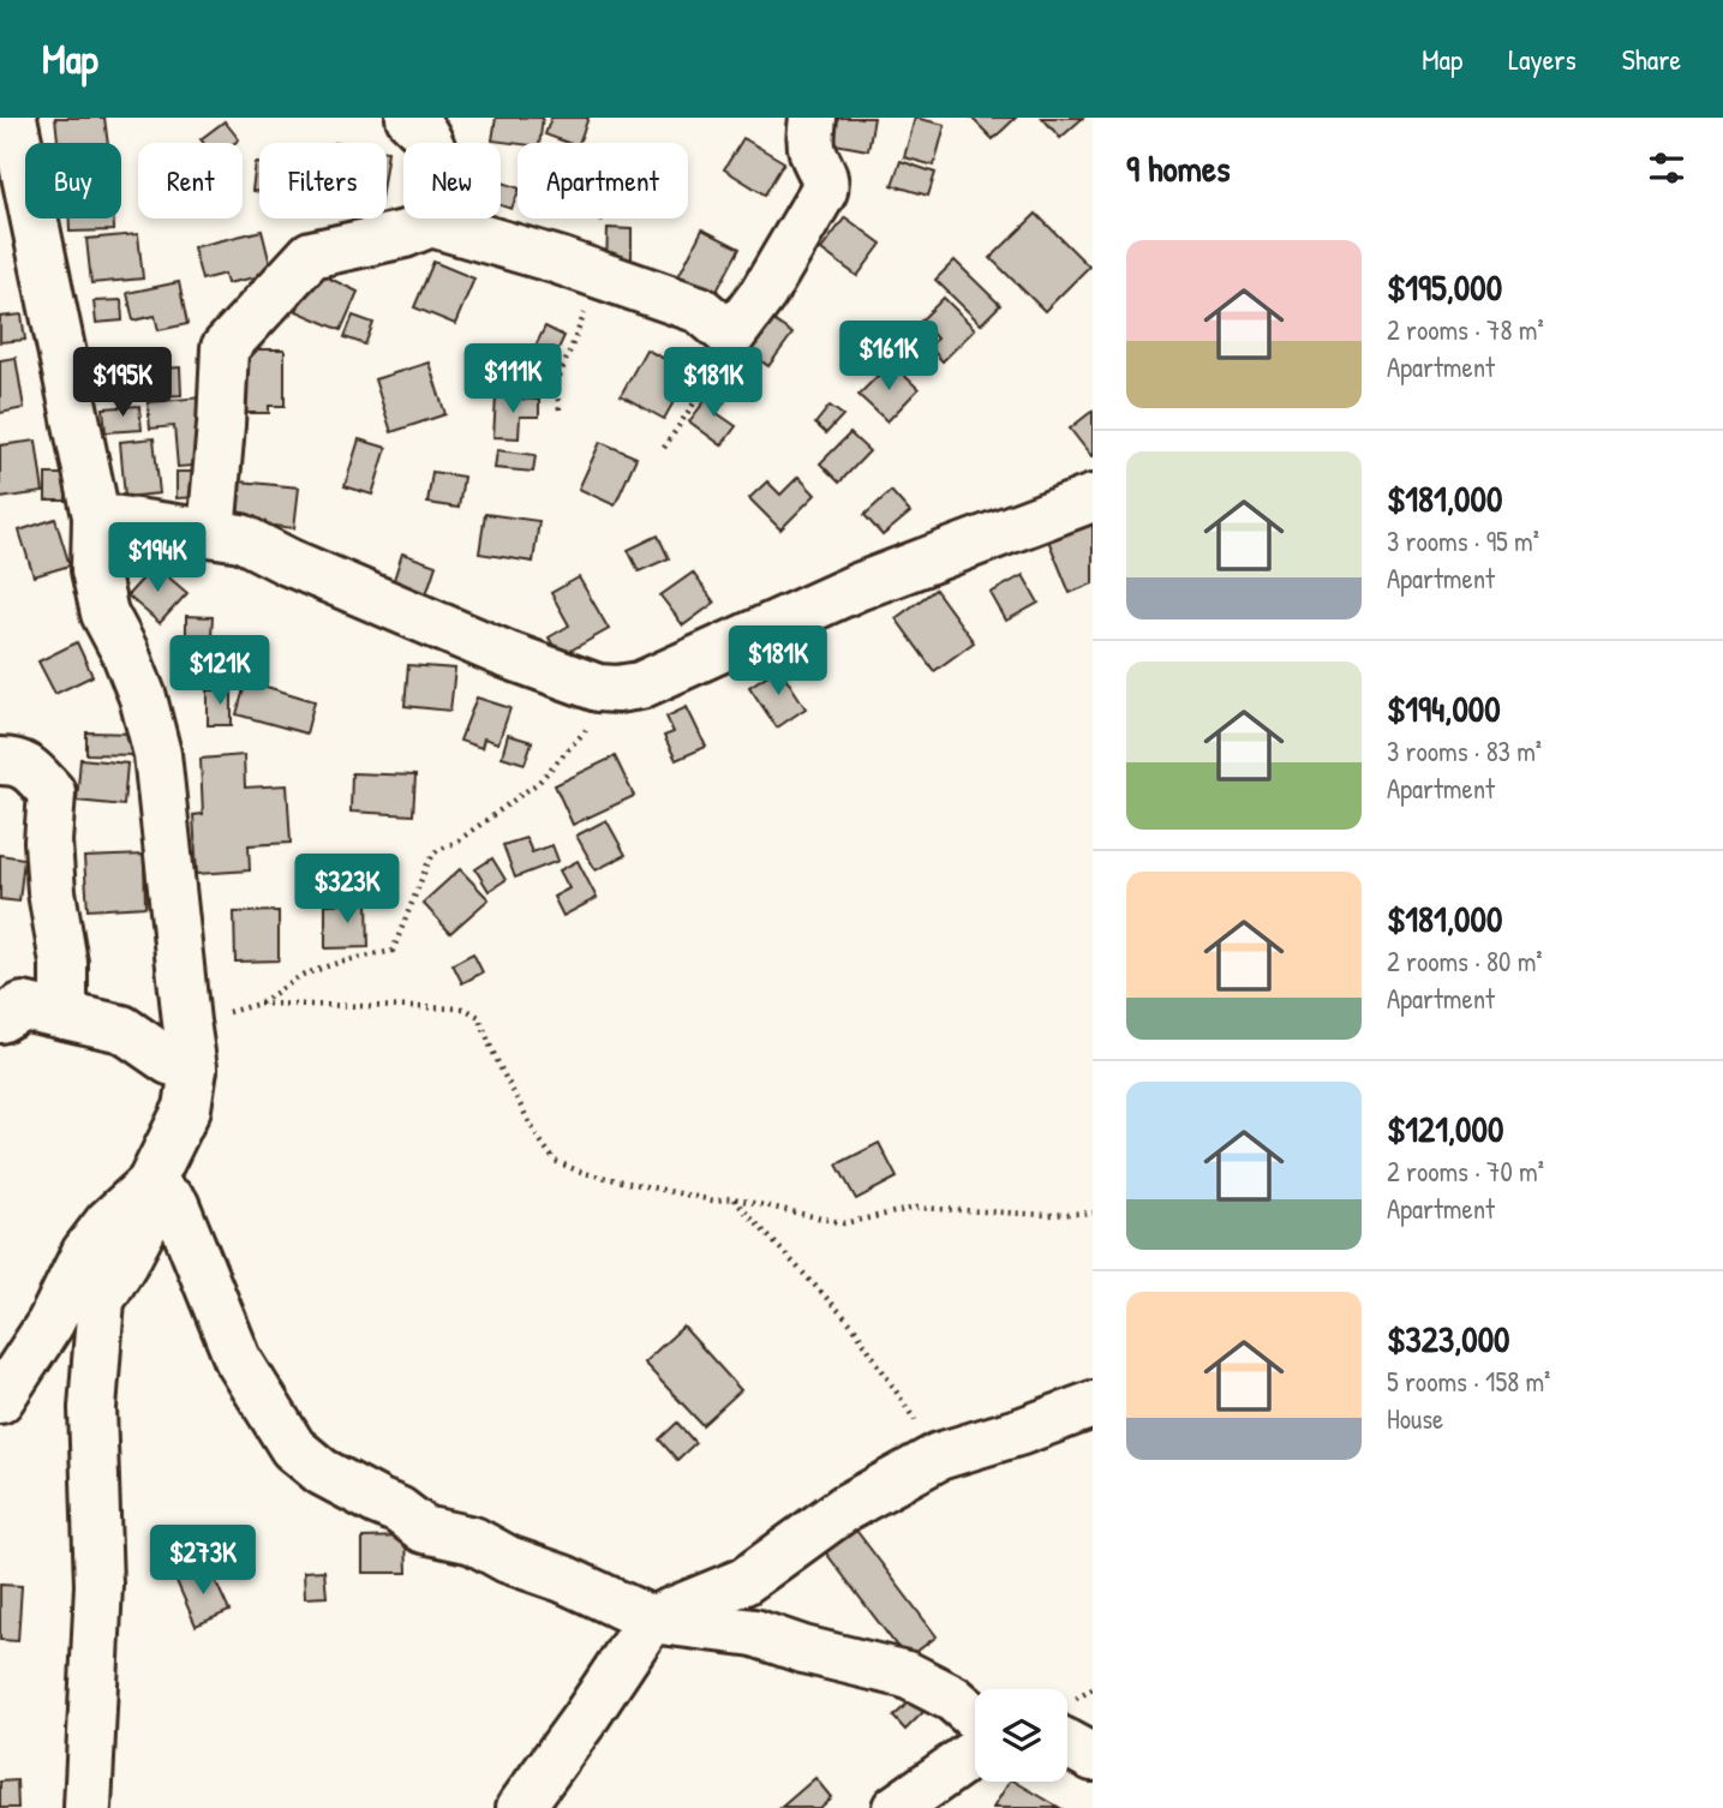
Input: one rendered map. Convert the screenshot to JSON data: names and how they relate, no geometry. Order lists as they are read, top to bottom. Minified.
{"page":{"header":"Map","nav":["Map","Layers","Share"],"heading":"9 homes","chip":["Buy","Rent","Filters","New","Apartment"],"list":[{"name":"$195,000","note":"2 rooms · 78 m² · Apartment"},{"name":"$181,000","note":"3 rooms · 95 m² · Apartment"},{"name":"$194,000","note":"3 rooms · 83 m² · Apartment"},{"name":"$181,000","note":"2 rooms · 80 m² · Apartment"},{"name":"$121,000","note":"2 rooms · 70 m² · Apartment"},{"name":"$323,000","note":"5 rooms · 158 m² · House"}],"price":["$161K","$111K","$195K","$181K","$194K","$181K","$121K","$323K","$273K"]}}
